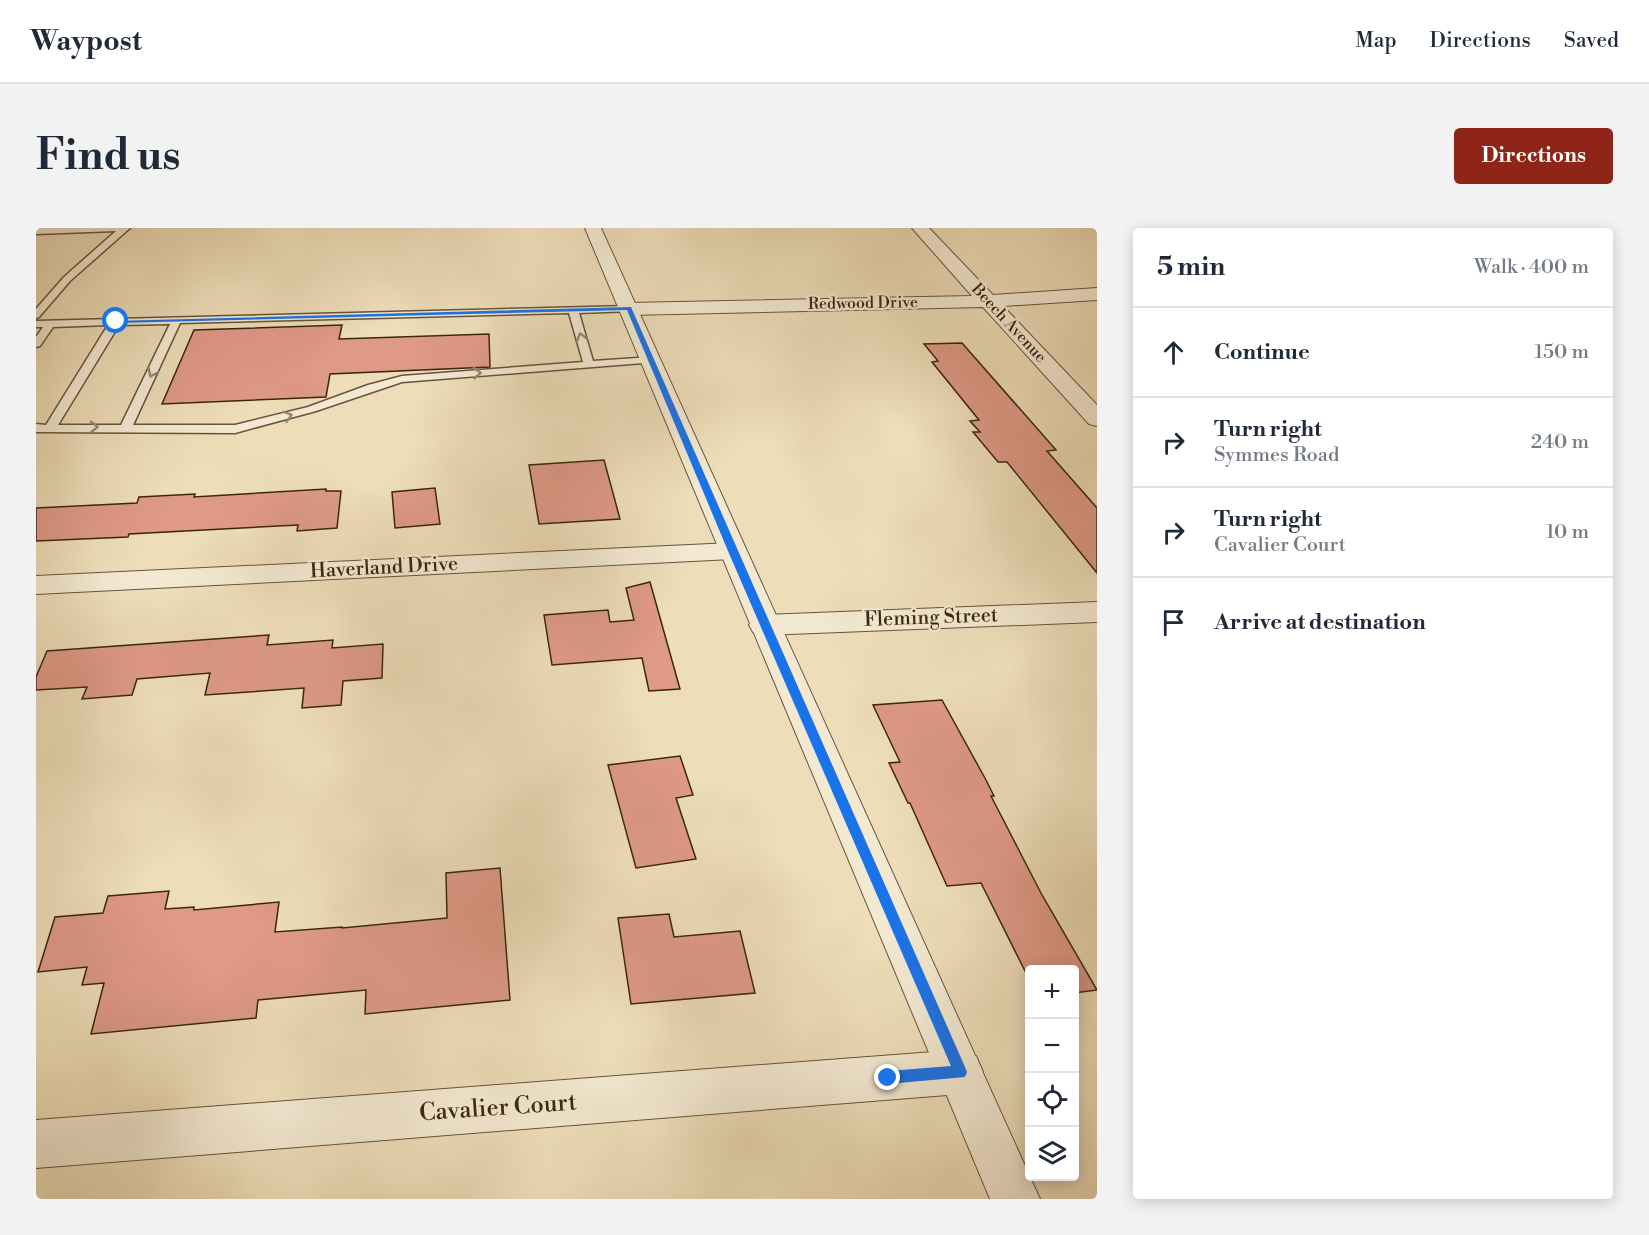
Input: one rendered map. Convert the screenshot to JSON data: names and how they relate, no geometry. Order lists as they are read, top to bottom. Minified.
{"streets":{"street":["Redwood Drive","Beech Avenue","Haverland Drive","Fleming Street","Cavalier Court"]},"crossings":[["Redwood Drive","Beech Avenue"]],"page":{"header":"Waypost","nav":["Map","Directions","Saved"],"buttons":"Directions","title":"Find us","heading":["5 min","Walk · 400 m"],"list":[["Continue","150 m"],["Turn right","Symmes Road","240 m"],["Turn right","Cavalier Court","10 m"],"Arrive at destination"],"map_buttons":["+","−"]}}
